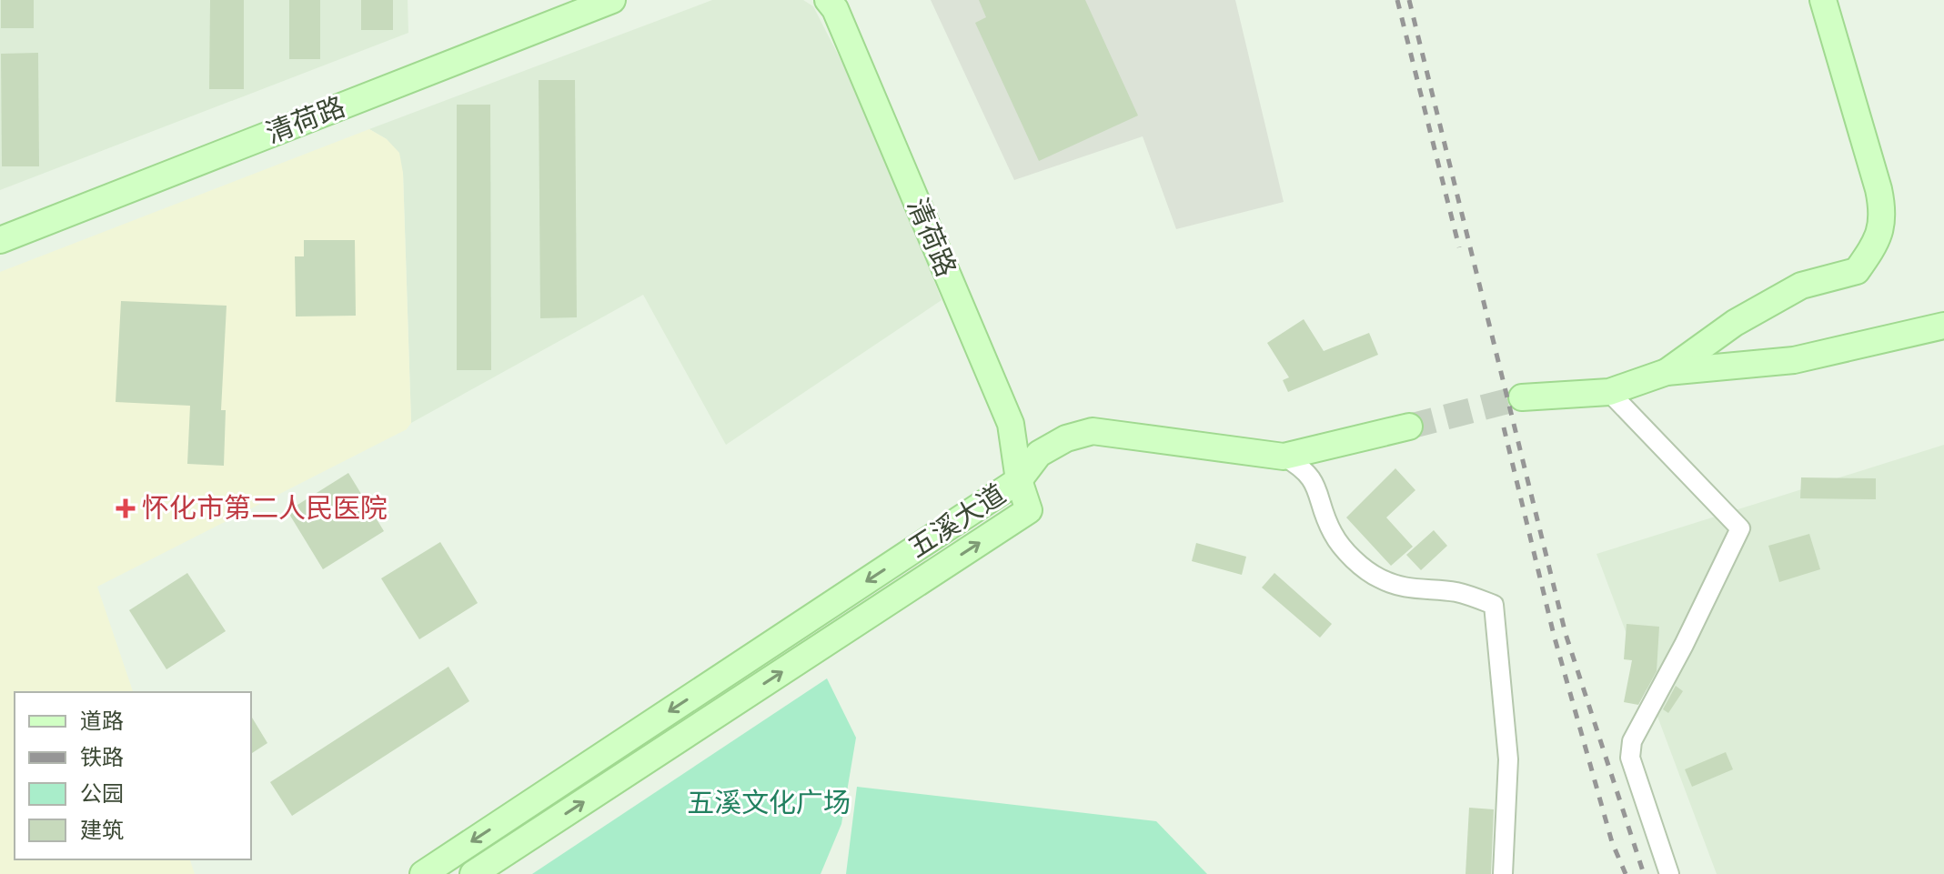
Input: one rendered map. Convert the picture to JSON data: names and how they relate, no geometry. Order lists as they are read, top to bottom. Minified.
{"streets":{"street":["清荷路","五溪大道"]},"crossings":[["清荷路","五溪大道"]],"parks":["五溪文化广场"],"places":{"health":["怀化市第二人民医院"]},"legend":["道路","铁路","公园","建筑"]}
